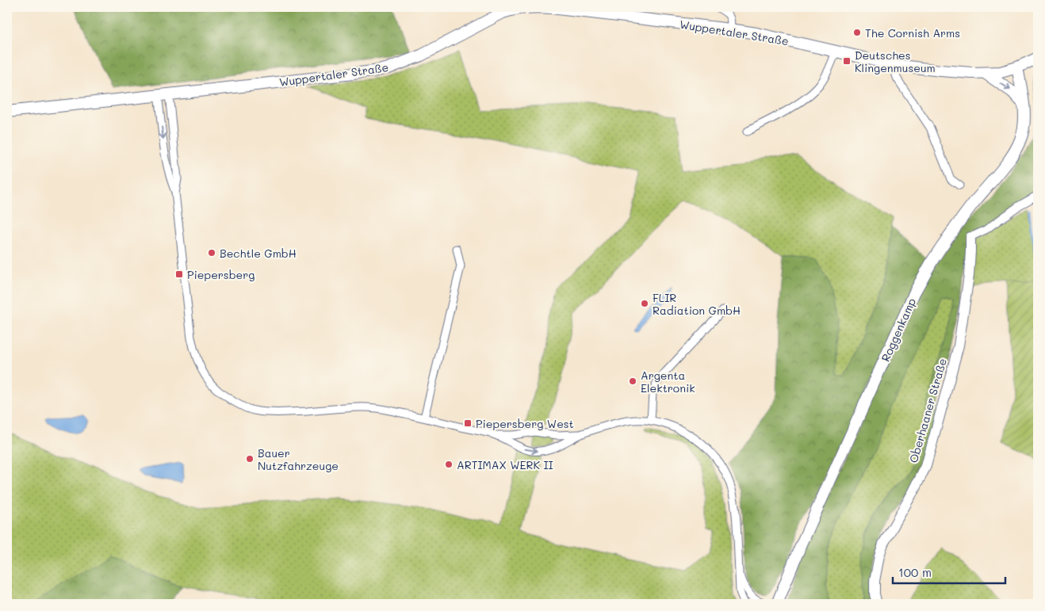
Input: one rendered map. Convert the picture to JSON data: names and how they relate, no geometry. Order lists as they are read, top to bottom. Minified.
{"streets":{"main road":["Wuppertaler Straße","Roggenkamp"],"street":["Oberhaaner Straße"]},"crossings":[["Wuppertaler Straße","Roggenkamp"]],"places":{"other":["The Cornish Arms","Bechtle GmbH","FLIR Radiation GmbH","Argenta Elektronik","Bauer Nutzfahrzeuge","ARTIMAX WERK II"],"transit":["Deutsches Klingenmuseum","Piepersberg","Piepersberg West"]},"scale_bar":"100 m"}
